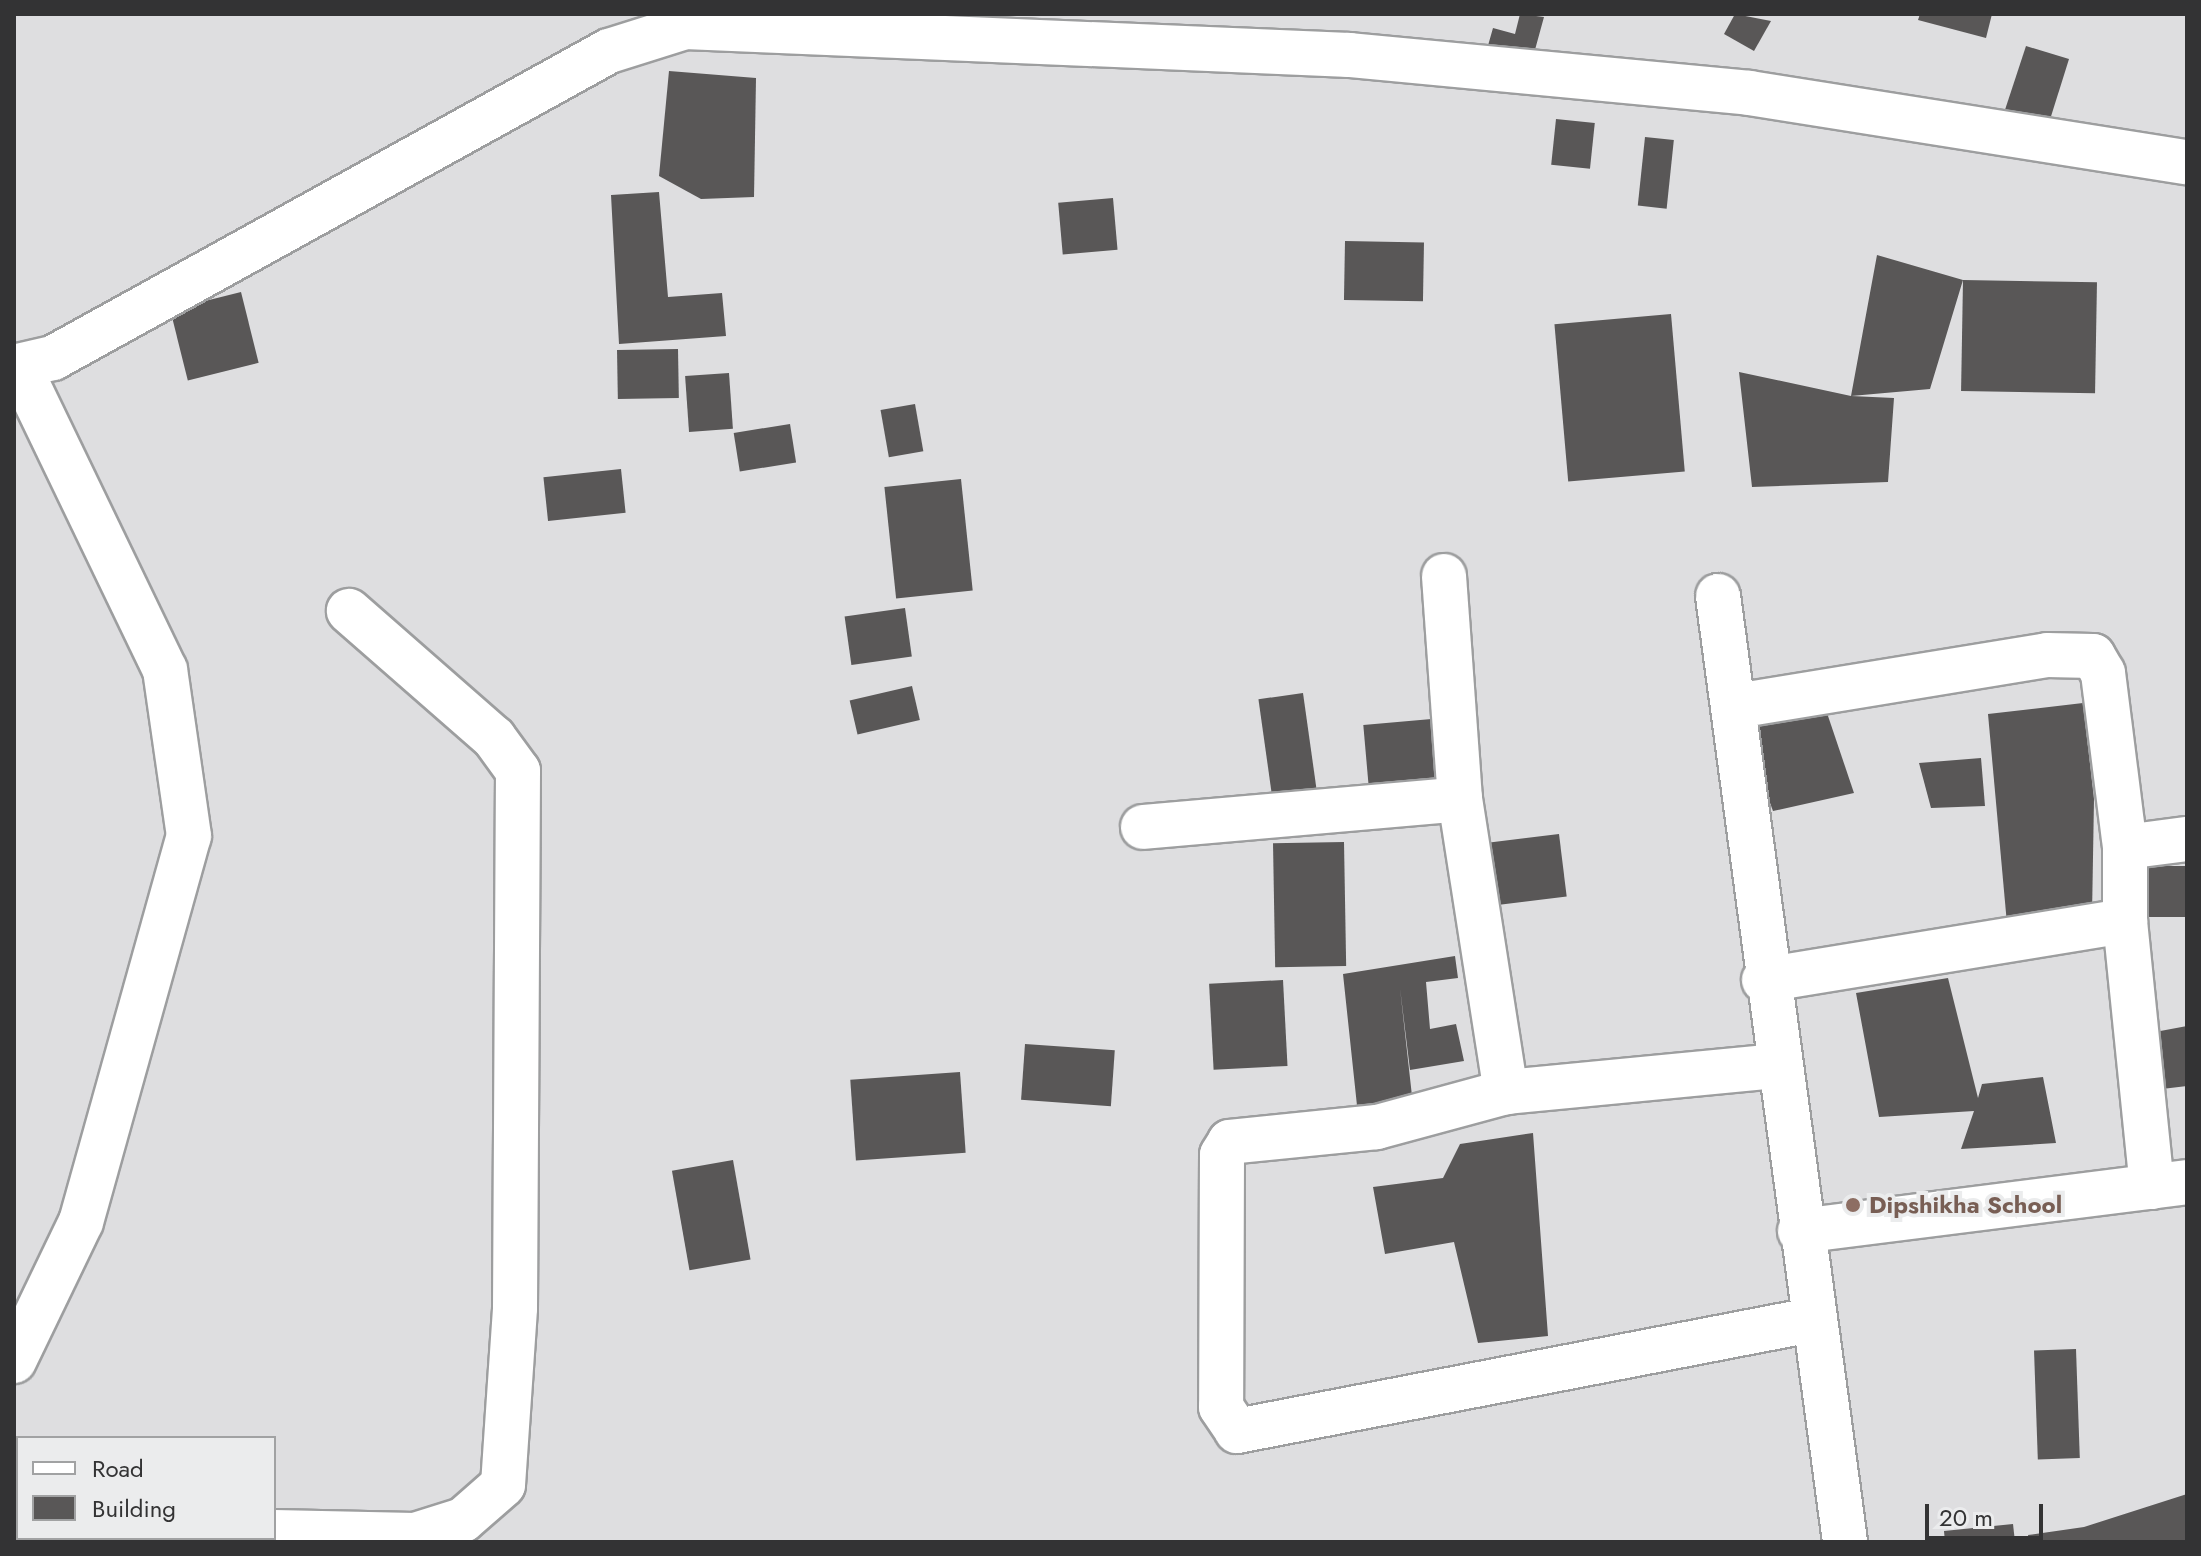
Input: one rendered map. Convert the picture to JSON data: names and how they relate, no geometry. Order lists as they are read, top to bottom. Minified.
{"places":["Dipshikha School"],"legend":["Road","Building"],"scale_bar":"20 m"}
